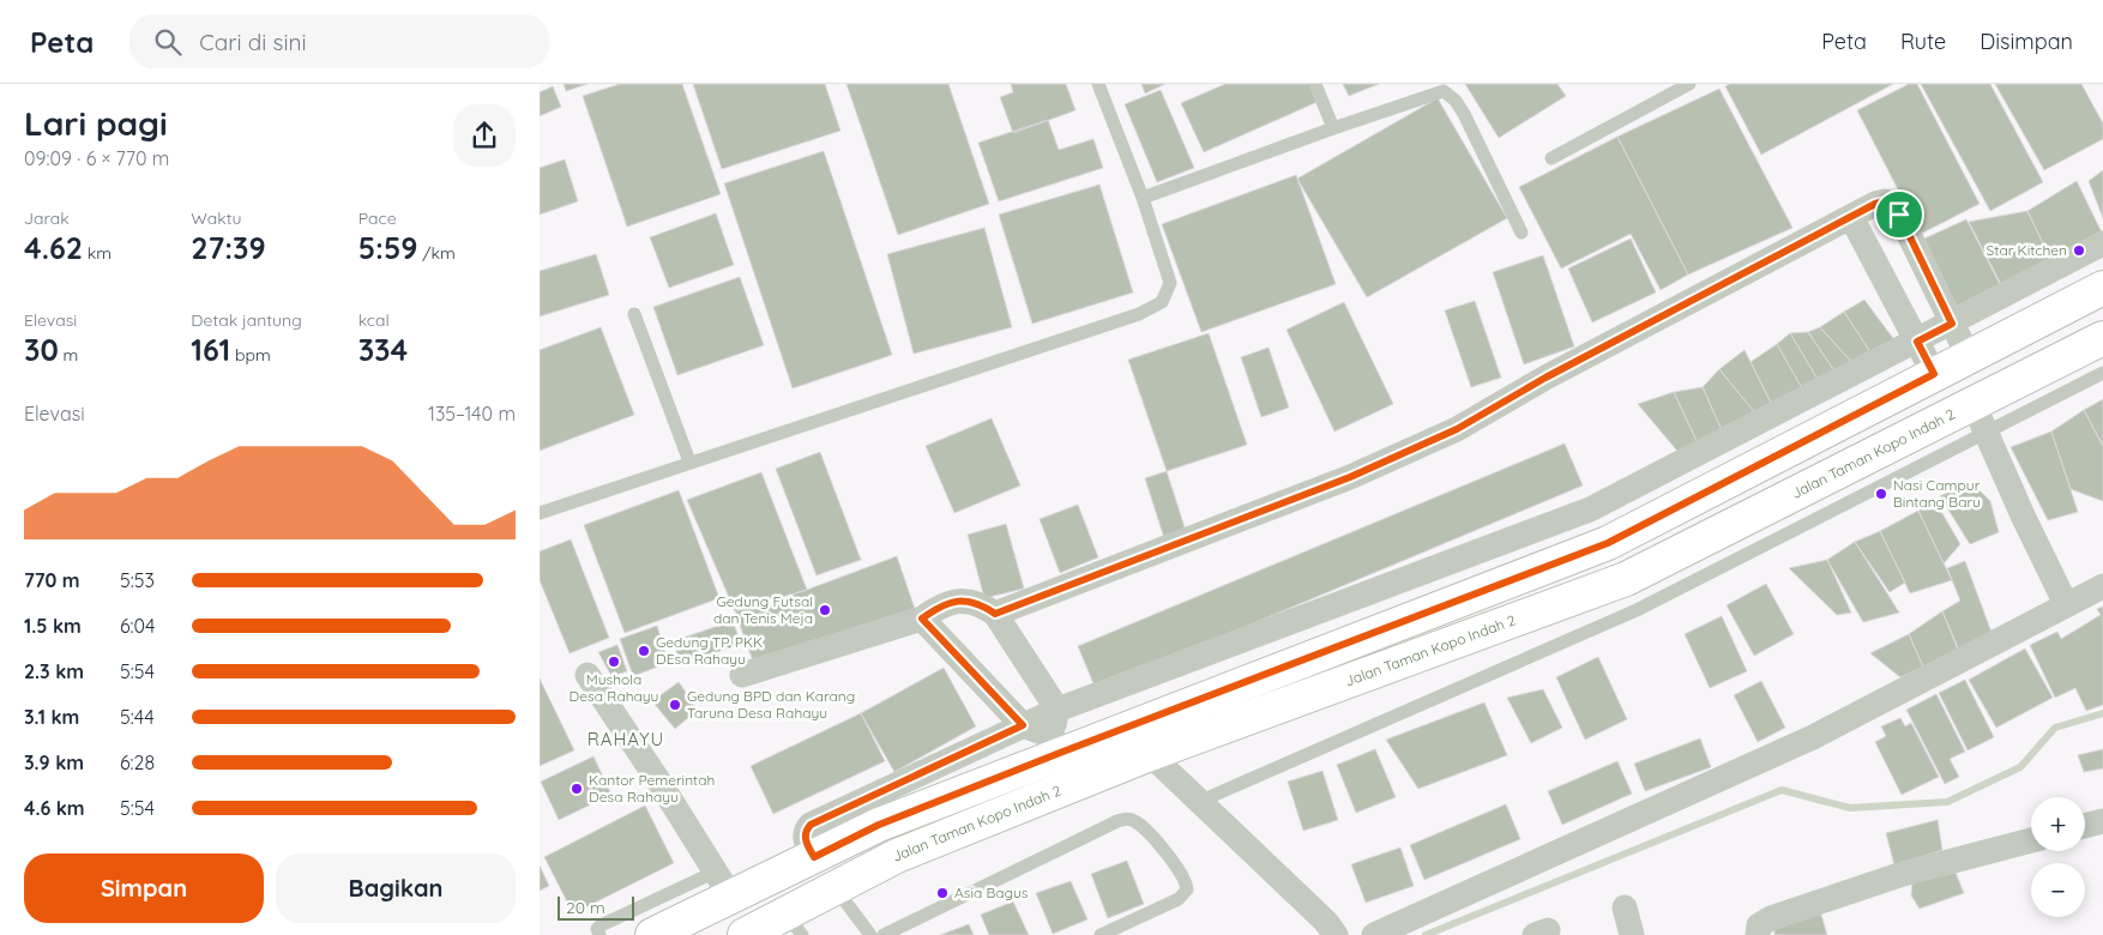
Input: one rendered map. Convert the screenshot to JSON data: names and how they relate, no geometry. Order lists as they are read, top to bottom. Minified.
{"streets":{"main road":["Jalan Taman Kopo Indah 2"]},"districts":["RAHAYU"],"places":["Star Kitchen","Nasi Campur Bintang Baru","Gedung Futsal dan Tenis Meja","Gedung TP. PKK DEsa Rahayu","Mushola Desa Rahayu","Gedung BPD dan Karang Taruna Desa Rahayu","Kantor Pemerintah Desa Rahayu","Asia Bagus"],"scale_bar":"20 m","page":{"header":"Peta","search":"Cari di sini","nav":["Peta","Rute","Disimpan"],"heading":["Lari pagi","09:09 · 6 × 770 m"],"stats":[["Jarak","4.62 km"],["Waktu","27:39"],["Pace","5:59 /km"],["Elevasi","30 m"],["Detak jantung","161 bpm"],["kcal","334"]],"chart":["Elevasi","135–140 m"],"list":[{"name":"770 m","note":"5:53"},{"name":"1.5 km","note":"6:04"},{"name":"2.3 km","note":"5:54"},{"name":"3.1 km","note":"5:44"},{"name":"3.9 km","note":"6:28"},{"name":"4.6 km","note":"5:54"}],"map_buttons":["+","−"],"buttons":["Simpan","Bagikan"],"scale":"20 m"}}
